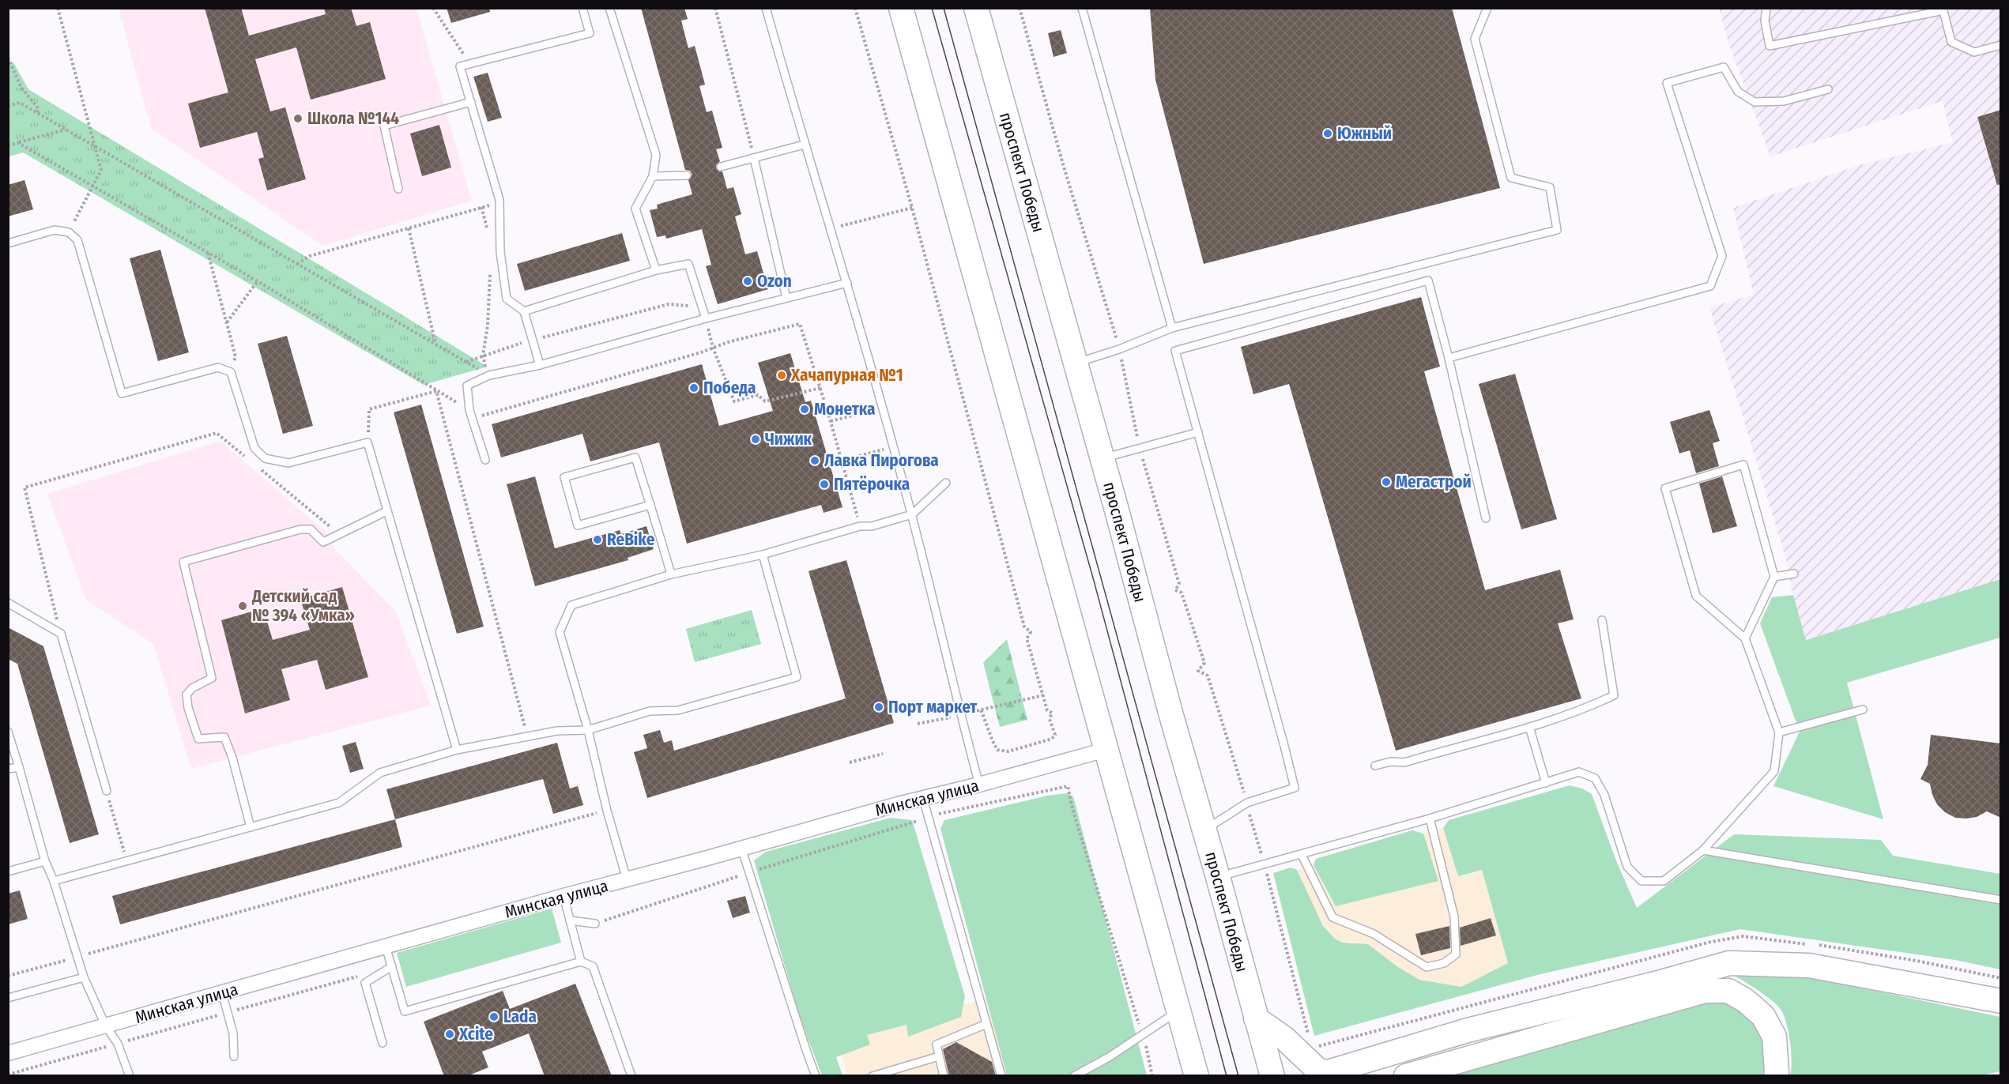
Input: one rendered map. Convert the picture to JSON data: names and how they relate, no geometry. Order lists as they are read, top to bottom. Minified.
{"streets":{"main road":["проспект Победы"],"street":["Минская улица"]},"places":["Школа №144","Южный","Ozon","Хачапурная №1","Победа","Монетка","Чижик","Лавка Пирогова","Мегастрой","Пятёрочка","ReBike","Детский сад № 394 «Умка»","Порт маркет","Lada","Xcite"]}
